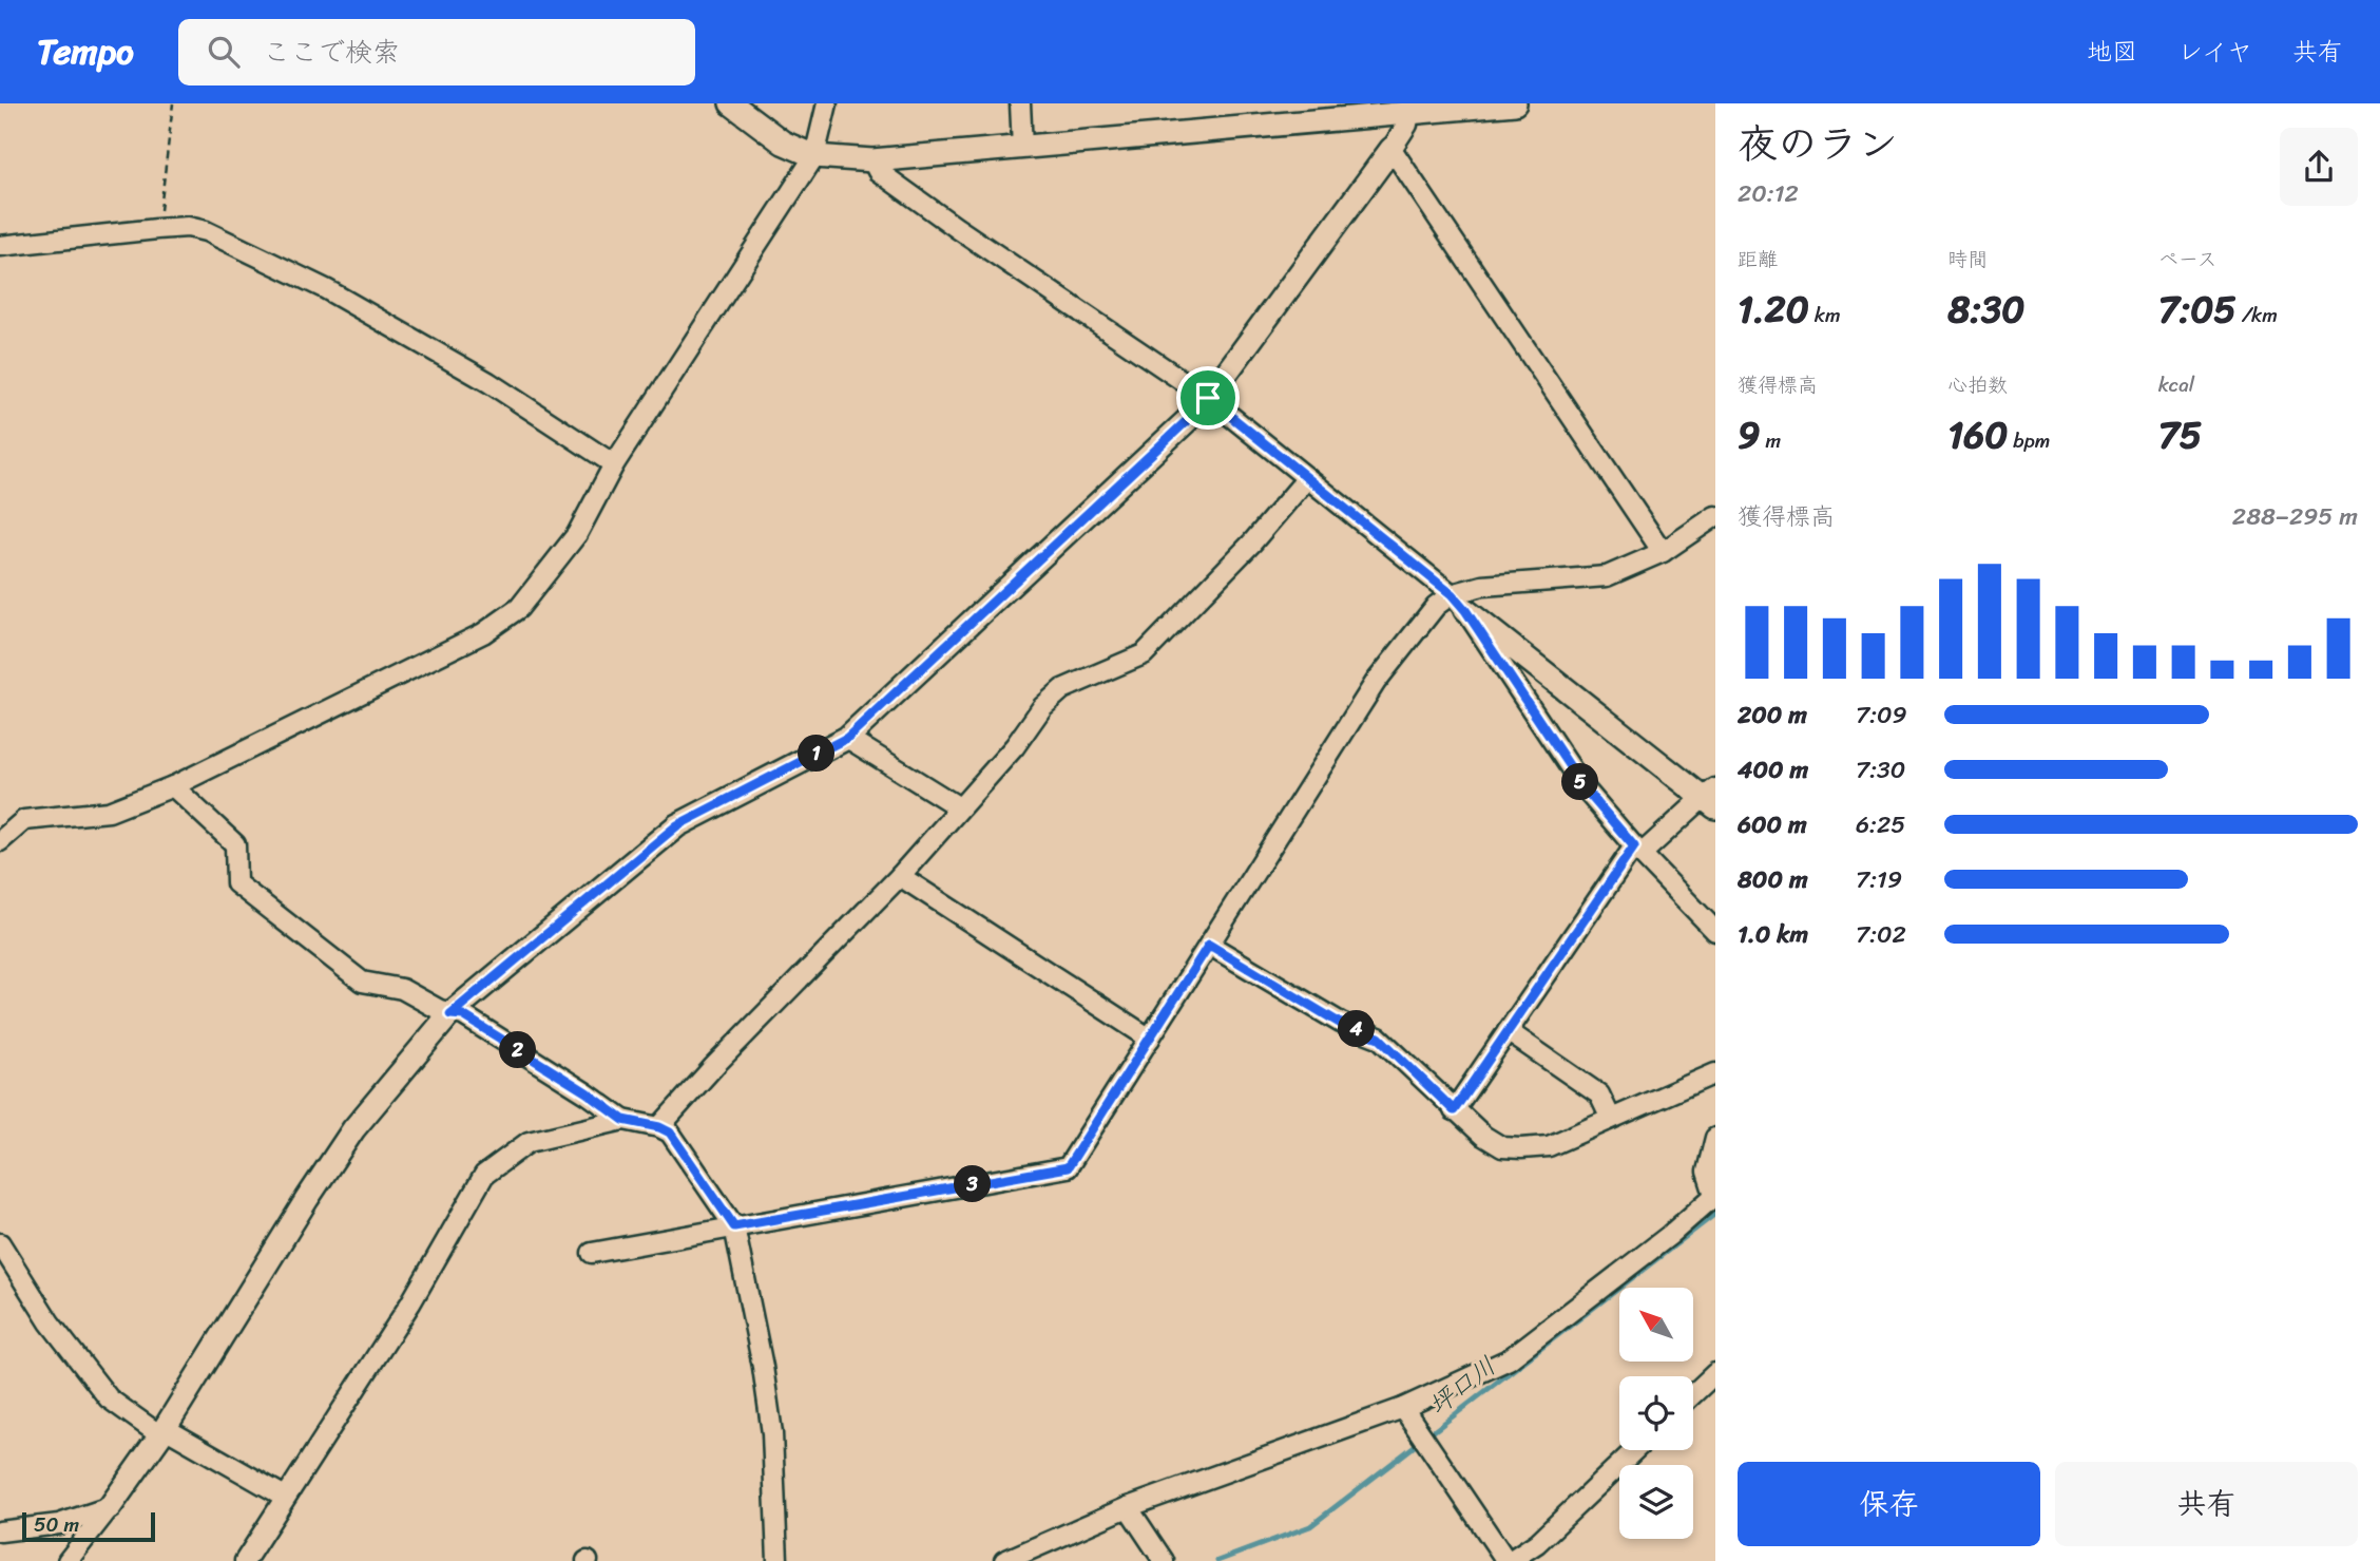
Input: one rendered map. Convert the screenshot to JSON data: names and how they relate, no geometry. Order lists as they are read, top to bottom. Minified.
{"water":["坪口川"],"scale_bar":"50 m","north":"top left","page":{"header":"Tempo","search":"ここで検索","nav":["地図","レイヤ","共有"],"heading":["夜のラン","20:12"],"stats":[["距離","1.20 km"],["時間","8:30"],["ペース","7:05 /km"],["獲得標高","9 m"],["心拍数","160 bpm"],["kcal","75"]],"chart":["獲得標高","288–295 m"],"list":[{"name":"200 m","note":"7:09"},{"name":"400 m","note":"7:30"},{"name":"600 m","note":"6:25"},{"name":"800 m","note":"7:19"},{"name":"1.0 km","note":"7:02"}],"pins":["1","5","4","2","3"],"buttons":["保存","共有"],"scale":"50 m"}}
